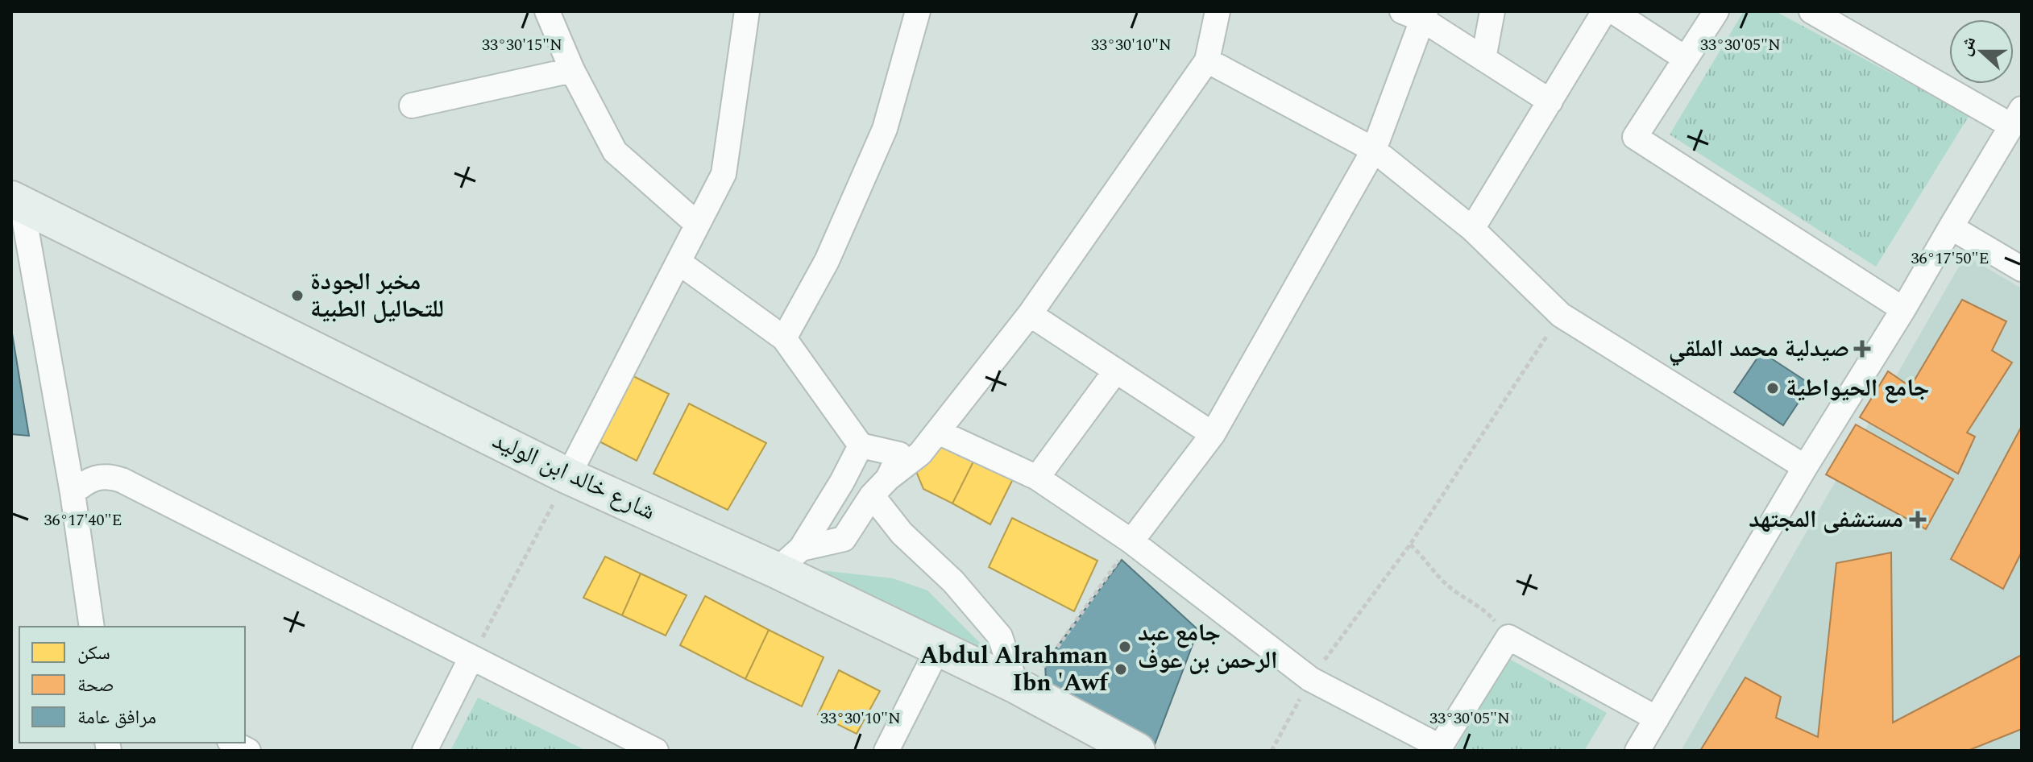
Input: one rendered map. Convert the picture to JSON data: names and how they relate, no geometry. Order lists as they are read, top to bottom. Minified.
{"streets":{"main road":["شارع خالد ابن الوليد"]},"places":{"other":["مخبر الجودة للتحاليل الطبية","جامع الحيواطية","جامع عبد الرحمن بن عوف","Abdul Alrahman Ibn 'Awf"],"health":["صيدلية محمد الملقي","مستشفى المجتهد"]},"legend":["سكن","صحة","مرافق عامة"],"north":"left","coordinates":["33°30'05\"N","33°30'15\"N","33°30'10\"N","36°17'50\"E","36°17'40\"E"]}
